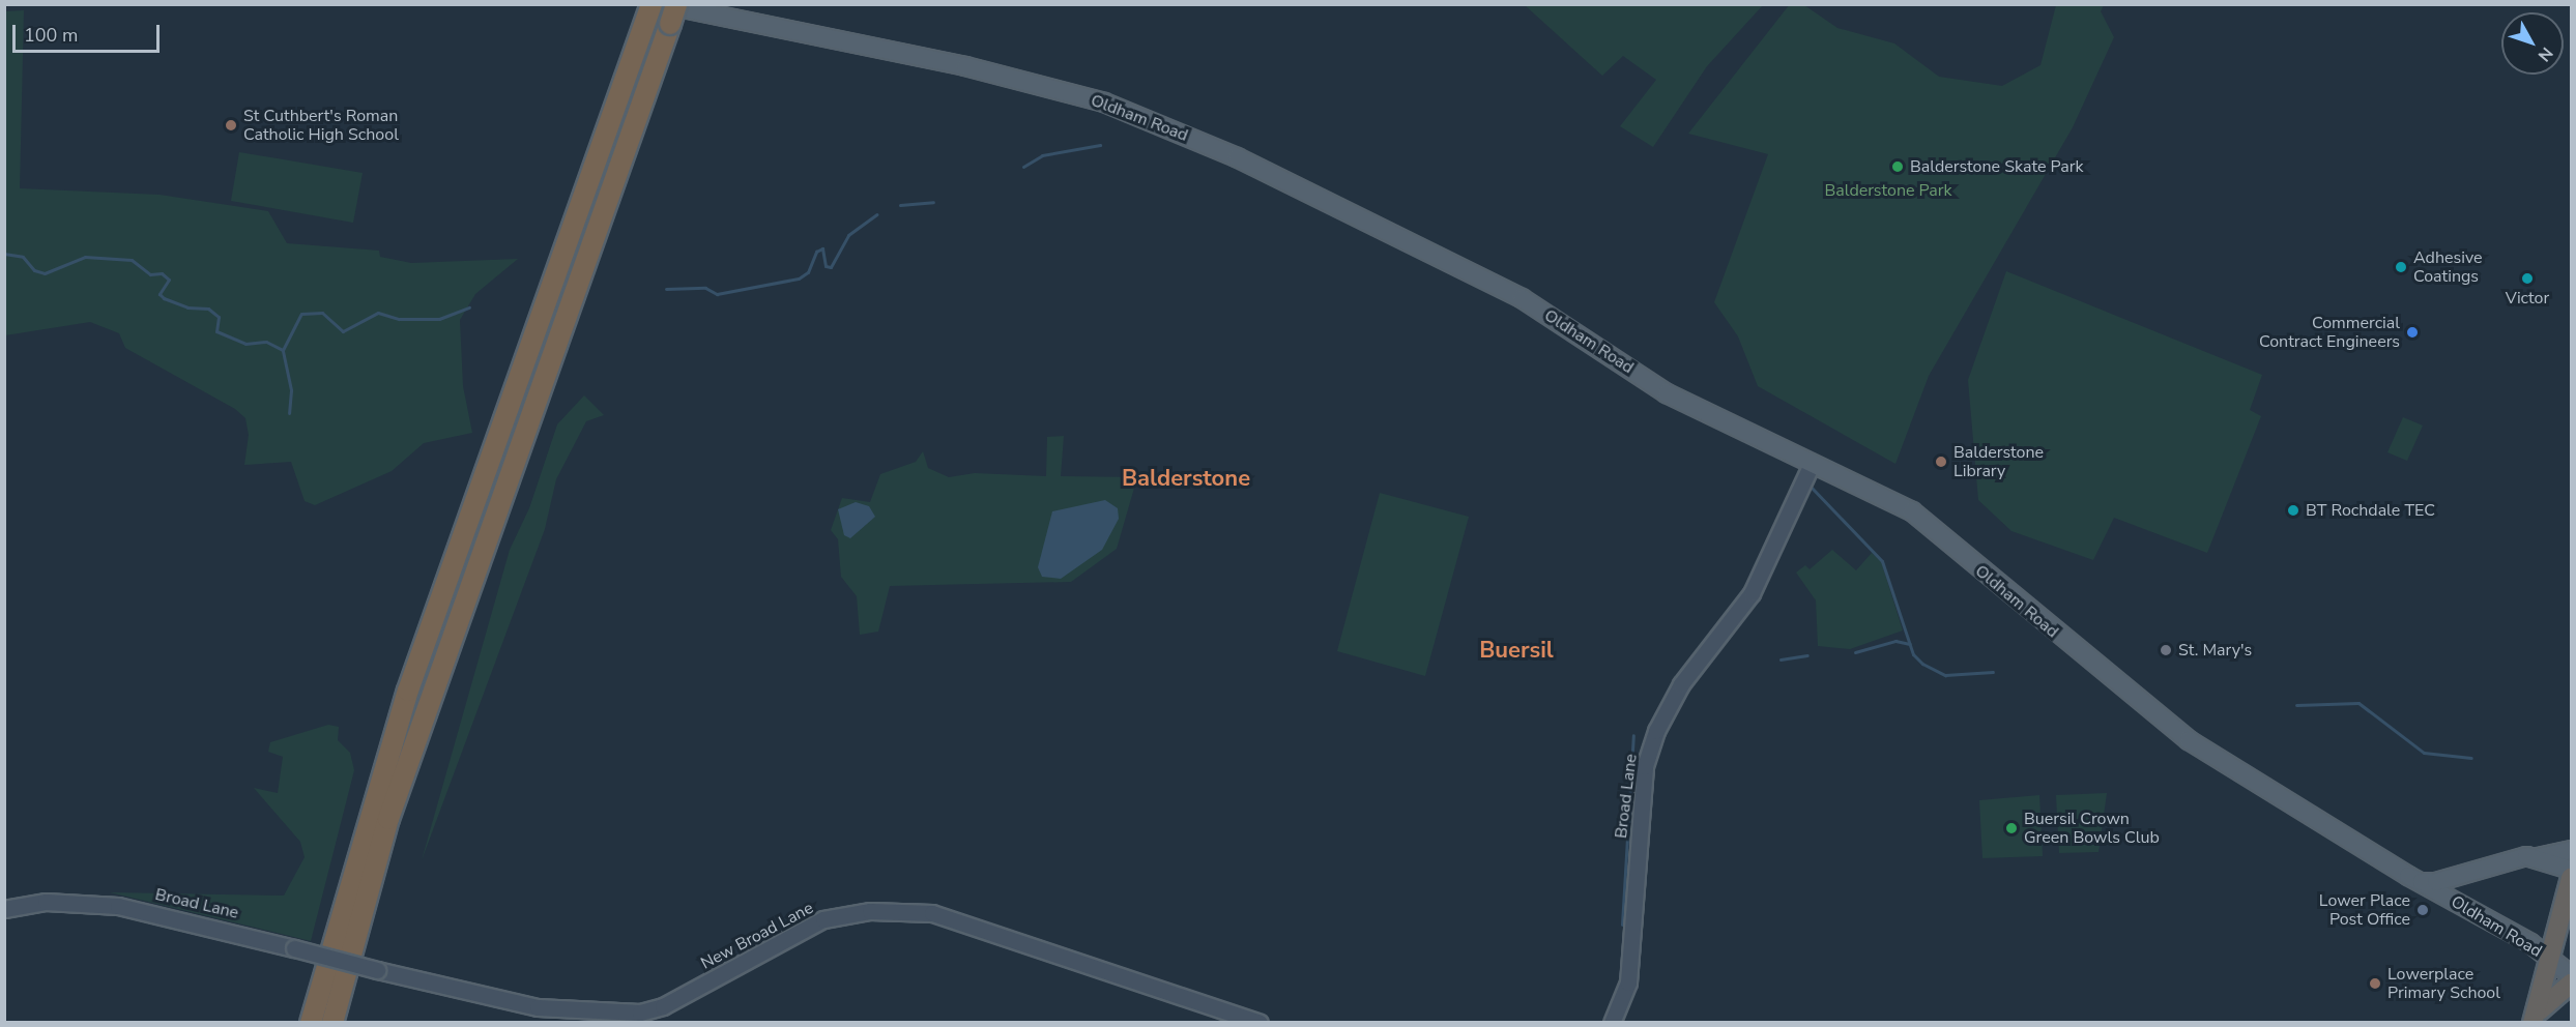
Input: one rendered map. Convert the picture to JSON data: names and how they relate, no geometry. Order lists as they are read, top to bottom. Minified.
{"streets":{"main road":["Oldham Road","Broad Lane","New Broad Lane"]},"crossings":[["Oldham Road","Broad Lane"],["Broad Lane","New Broad Lane"]],"districts":["Balderstone","Buersil"],"parks":["Balderstone Park"],"places":["St Cuthbert's Roman Catholic High School","Balderstone Skate Park","Adhesive Coatings","Victor","Commercial Contract Engineers","Balderstone Library","BT Rochdale TEC","St. Mary's","Buersil Crown Green Bowls Club","Lower Place Post Office","Lowerplace Primary School"],"scale_bar":"100 m","north":"bottom right"}
